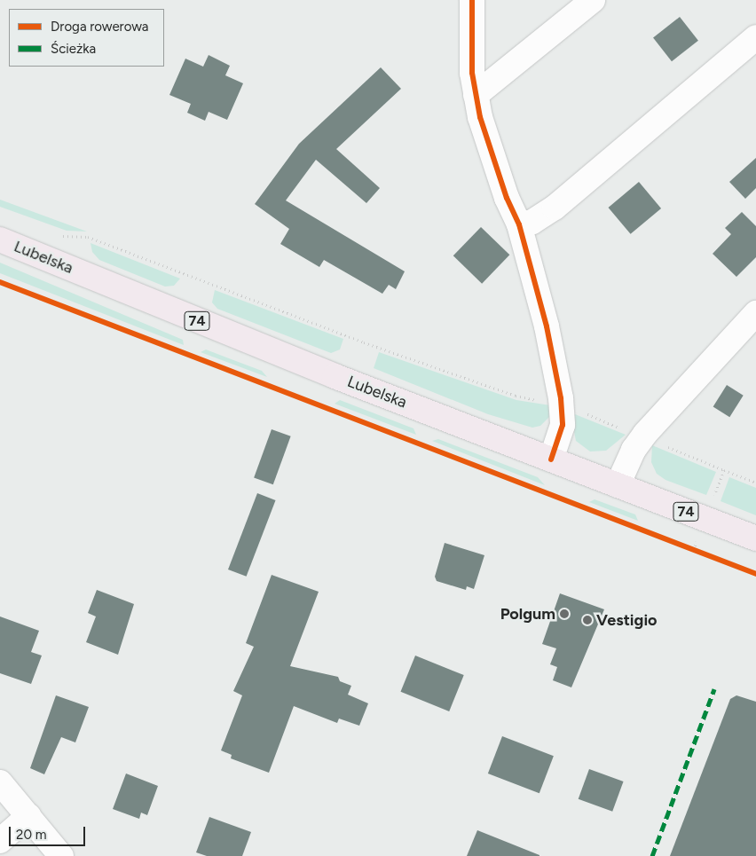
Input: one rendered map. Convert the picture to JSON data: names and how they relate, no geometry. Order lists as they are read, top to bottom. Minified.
{"streets":{"main road":["Lubelska","74"]},"places":["Polgum","Vestigio"],"legend":["Droga rowerowa","Ścieżka"],"scale_bar":"20 m"}
